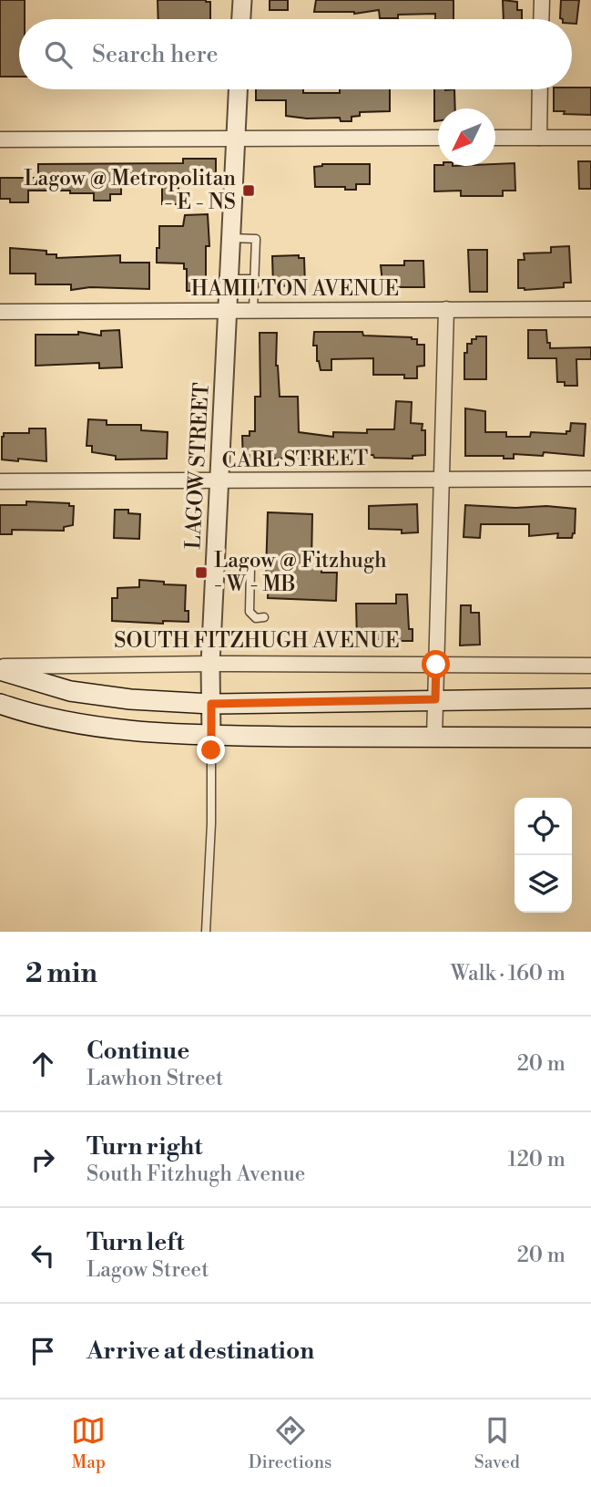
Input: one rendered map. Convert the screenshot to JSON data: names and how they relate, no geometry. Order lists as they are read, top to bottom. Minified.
{"streets":{"main road":["SOUTH FITZHUGH AVENUE"],"street":["HAMILTON AVENUE","CARL STREET","LAGOW STREET"]},"crossings":[["HAMILTON AVENUE","LAGOW STREET"],["CARL STREET","LAGOW STREET"],["LAGOW STREET","SOUTH FITZHUGH AVENUE"]],"places":{"transit":["Lagow @ Metropolitan - E - NS","Lagow @ Fitzhugh - W - MB"]},"north":"bottom left","page":{"search":"Search here","heading":["2 min","Walk · 160 m"],"list":[["Continue","Lawhon Street","20 m"],["Turn right","South Fitzhugh Avenue","120 m"],["Turn left","Lagow Street","20 m"],"Arrive at destination"],"nav":["Map","Directions","Saved"]}}
